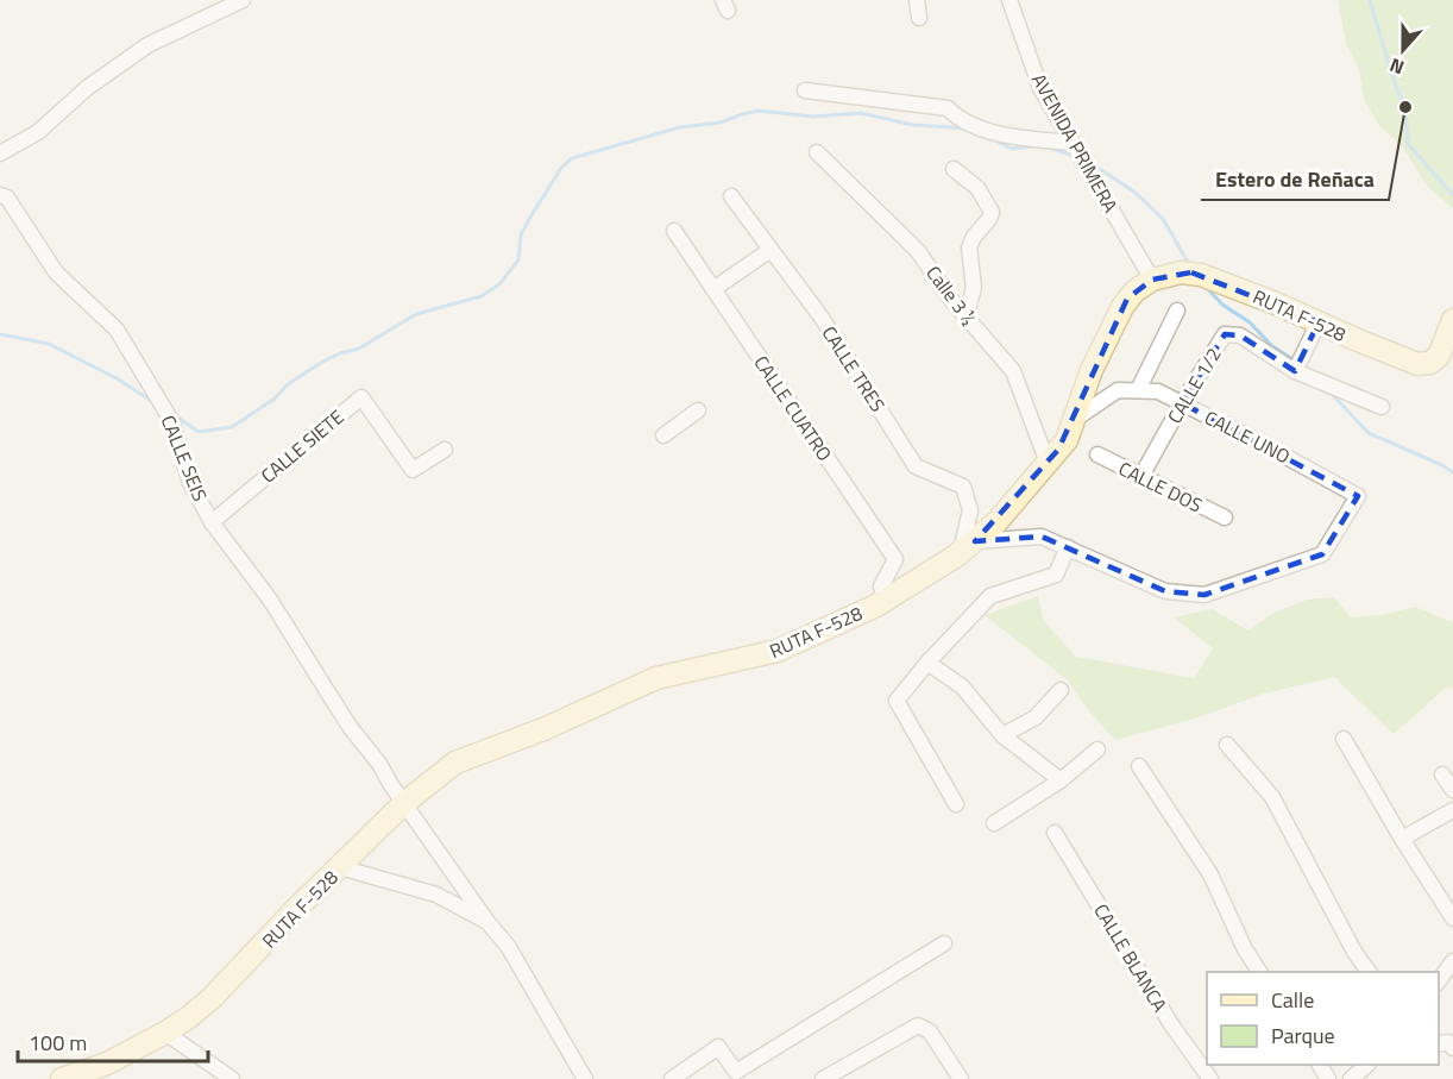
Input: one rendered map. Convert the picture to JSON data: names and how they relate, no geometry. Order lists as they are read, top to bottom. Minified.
{"streets":{"main road":["RUTA F-528"],"street":["AVENIDA PRIMERA","Calle 3 ½","CALLE TRES","CALLE 1/2","CALLE CUATRO","CALLE UNO","CALLE SIETE","CALLE SEIS","CALLE DOS","CALLE BLANCA"]},"crossings":[["AVENIDA PRIMERA","RUTA F-528"],["Calle 3 ½","RUTA F-528"],["RUTA F-528","CALLE TRES"],["RUTA F-528","CALLE CUATRO"],["RUTA F-528","CALLE UNO"],["RUTA F-528","CALLE SEIS"],["CALLE 1/2","CALLE UNO"],["CALLE 1/2","CALLE DOS"],["CALLE SIETE","CALLE SEIS"]],"places":["Estero de Reñaca"],"legend":["Calle","Parque"],"scale_bar":"100 m","north":"bottom"}
